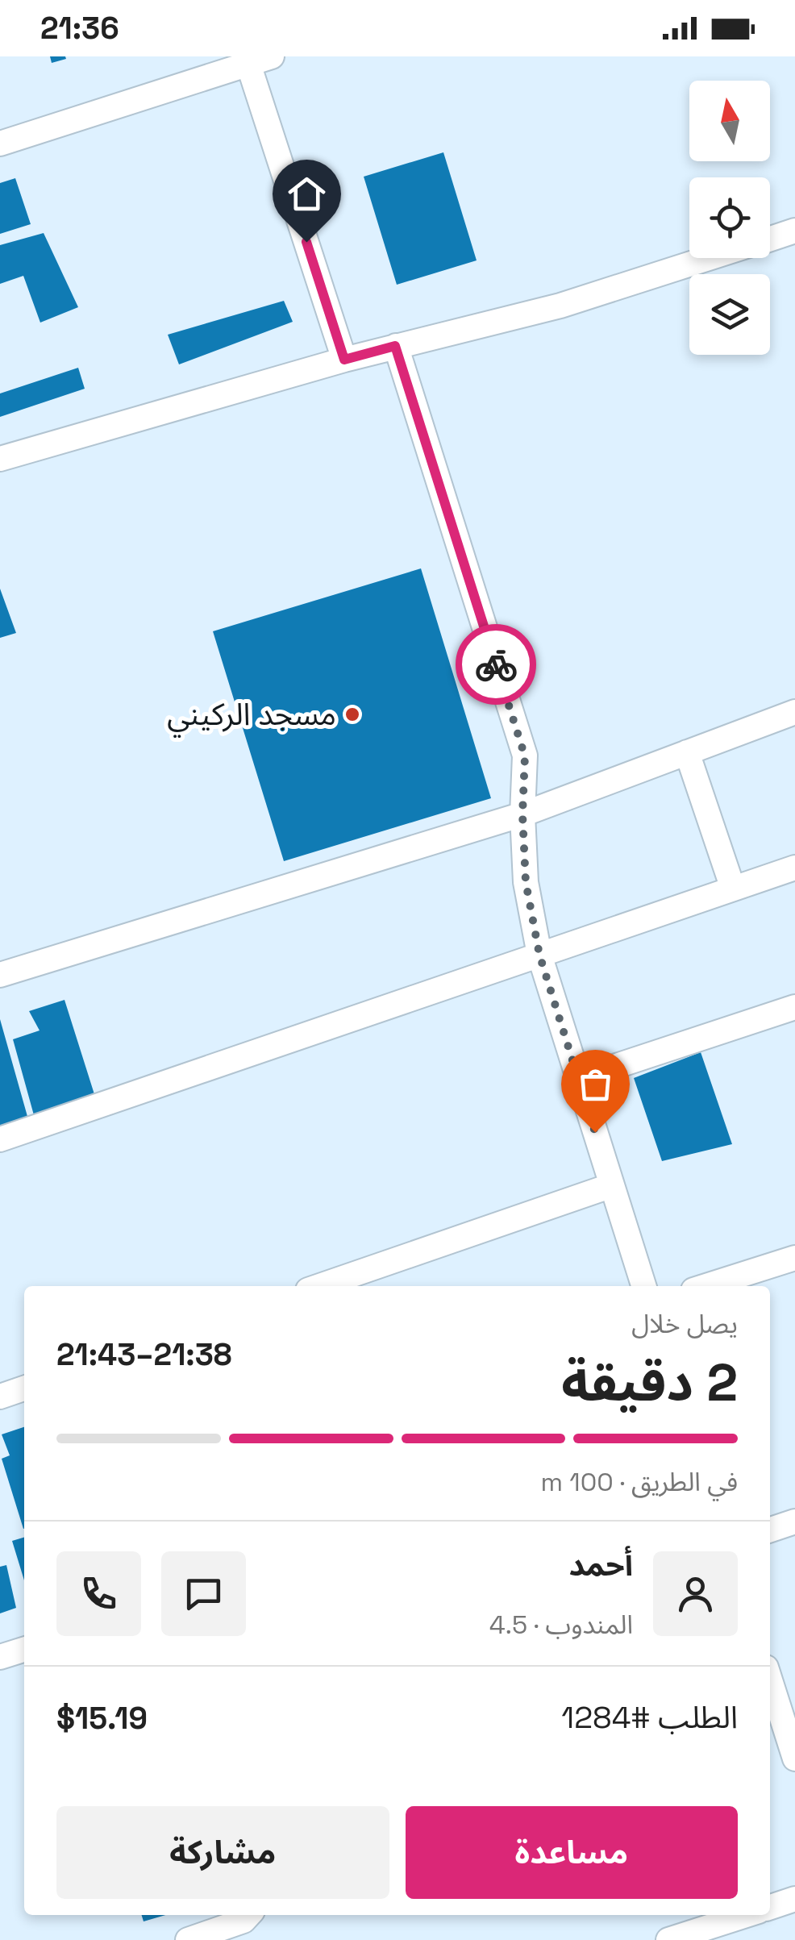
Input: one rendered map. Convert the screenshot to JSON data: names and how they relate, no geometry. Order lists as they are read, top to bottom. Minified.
{"places":["مسجد الركيني"],"north":"top","page":{"status":"21:36","heading":["2 دقيقة","يصل خلال","21:38–21:43"],"panel":["أحمد","المندوب · 4.5","الطلب #1284","$15.19"],"bar":"في الطريق · 100 m","buttons":["مساعدة","مشاركة"]}}
